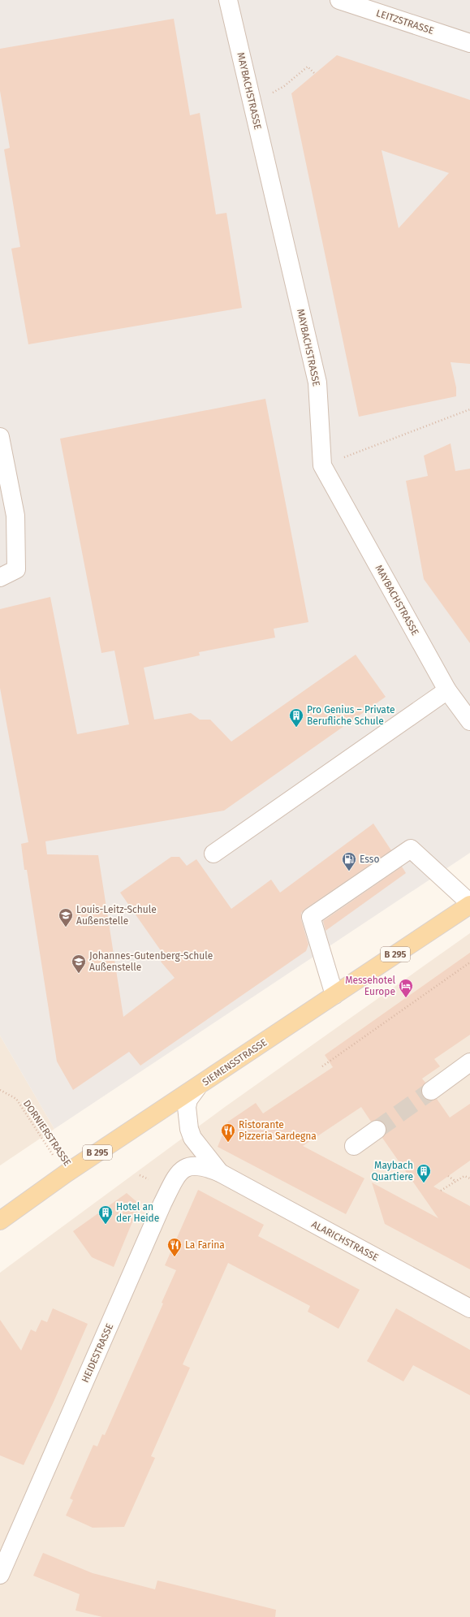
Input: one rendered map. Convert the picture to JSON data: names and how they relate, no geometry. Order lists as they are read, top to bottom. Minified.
{"streets":{"main road":["B 295","SIEMENSSTRASSE"],"street":["LEITZSTRASSE","MAYBACHSTRASSE","ALARICHSTRASSE","HEIDESTRASSE"],"path":["DORNIERSTRASSE"]},"crossings":[["SIEMENSSTRASSE","DORNIERSTRASSE"],["ALARICHSTRASSE","HEIDESTRASSE"]],"places":{"building":["Pro Genius – Private Berufliche Schule","Maybach Quartiere","Hotel an der Heide"],"fuel station":["Esso"],"school or university":["Louis-Leitz-Schule Außenstelle","Johannes-Gutenberg-Schule Außenstelle"],"hotel":["Messehotel Europe"],"restaurant":["Ristorante Pizzeria Sardegna","La Farina"]}}
